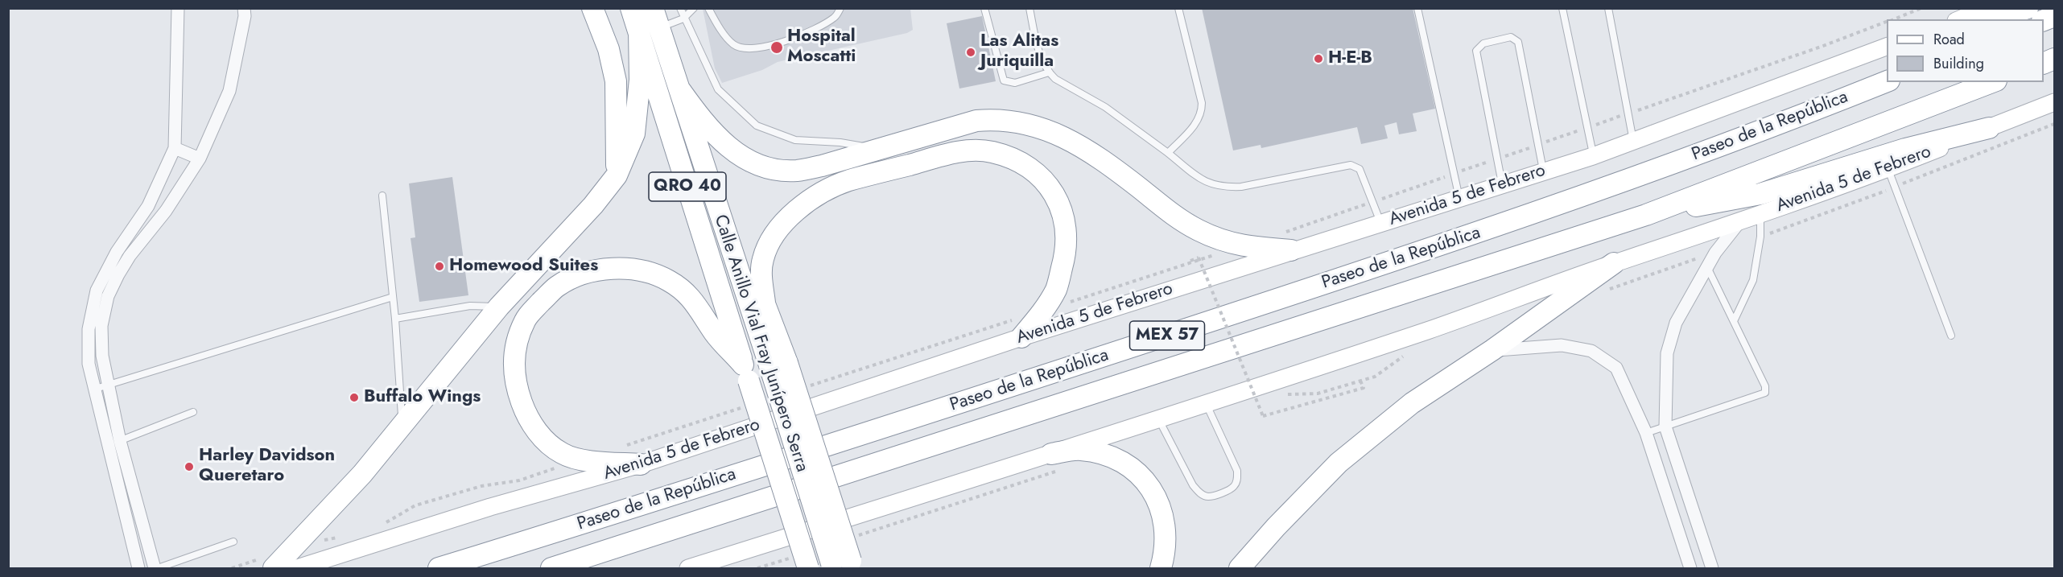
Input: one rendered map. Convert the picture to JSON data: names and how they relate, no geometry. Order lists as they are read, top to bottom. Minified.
{"streets":{"highway":["Paseo de la República","QRO 40","MEX 57","Calle Anillo Vial Fray Junípero Serra"],"main road":["Avenida 5 de Febrero"]},"places":["Hospital Moscatti","Las Alitas Juriquilla","H-E-B","Homewood Suites","Buffalo Wings","Harley Davidson Queretaro"],"legend":["Road","Building"]}
